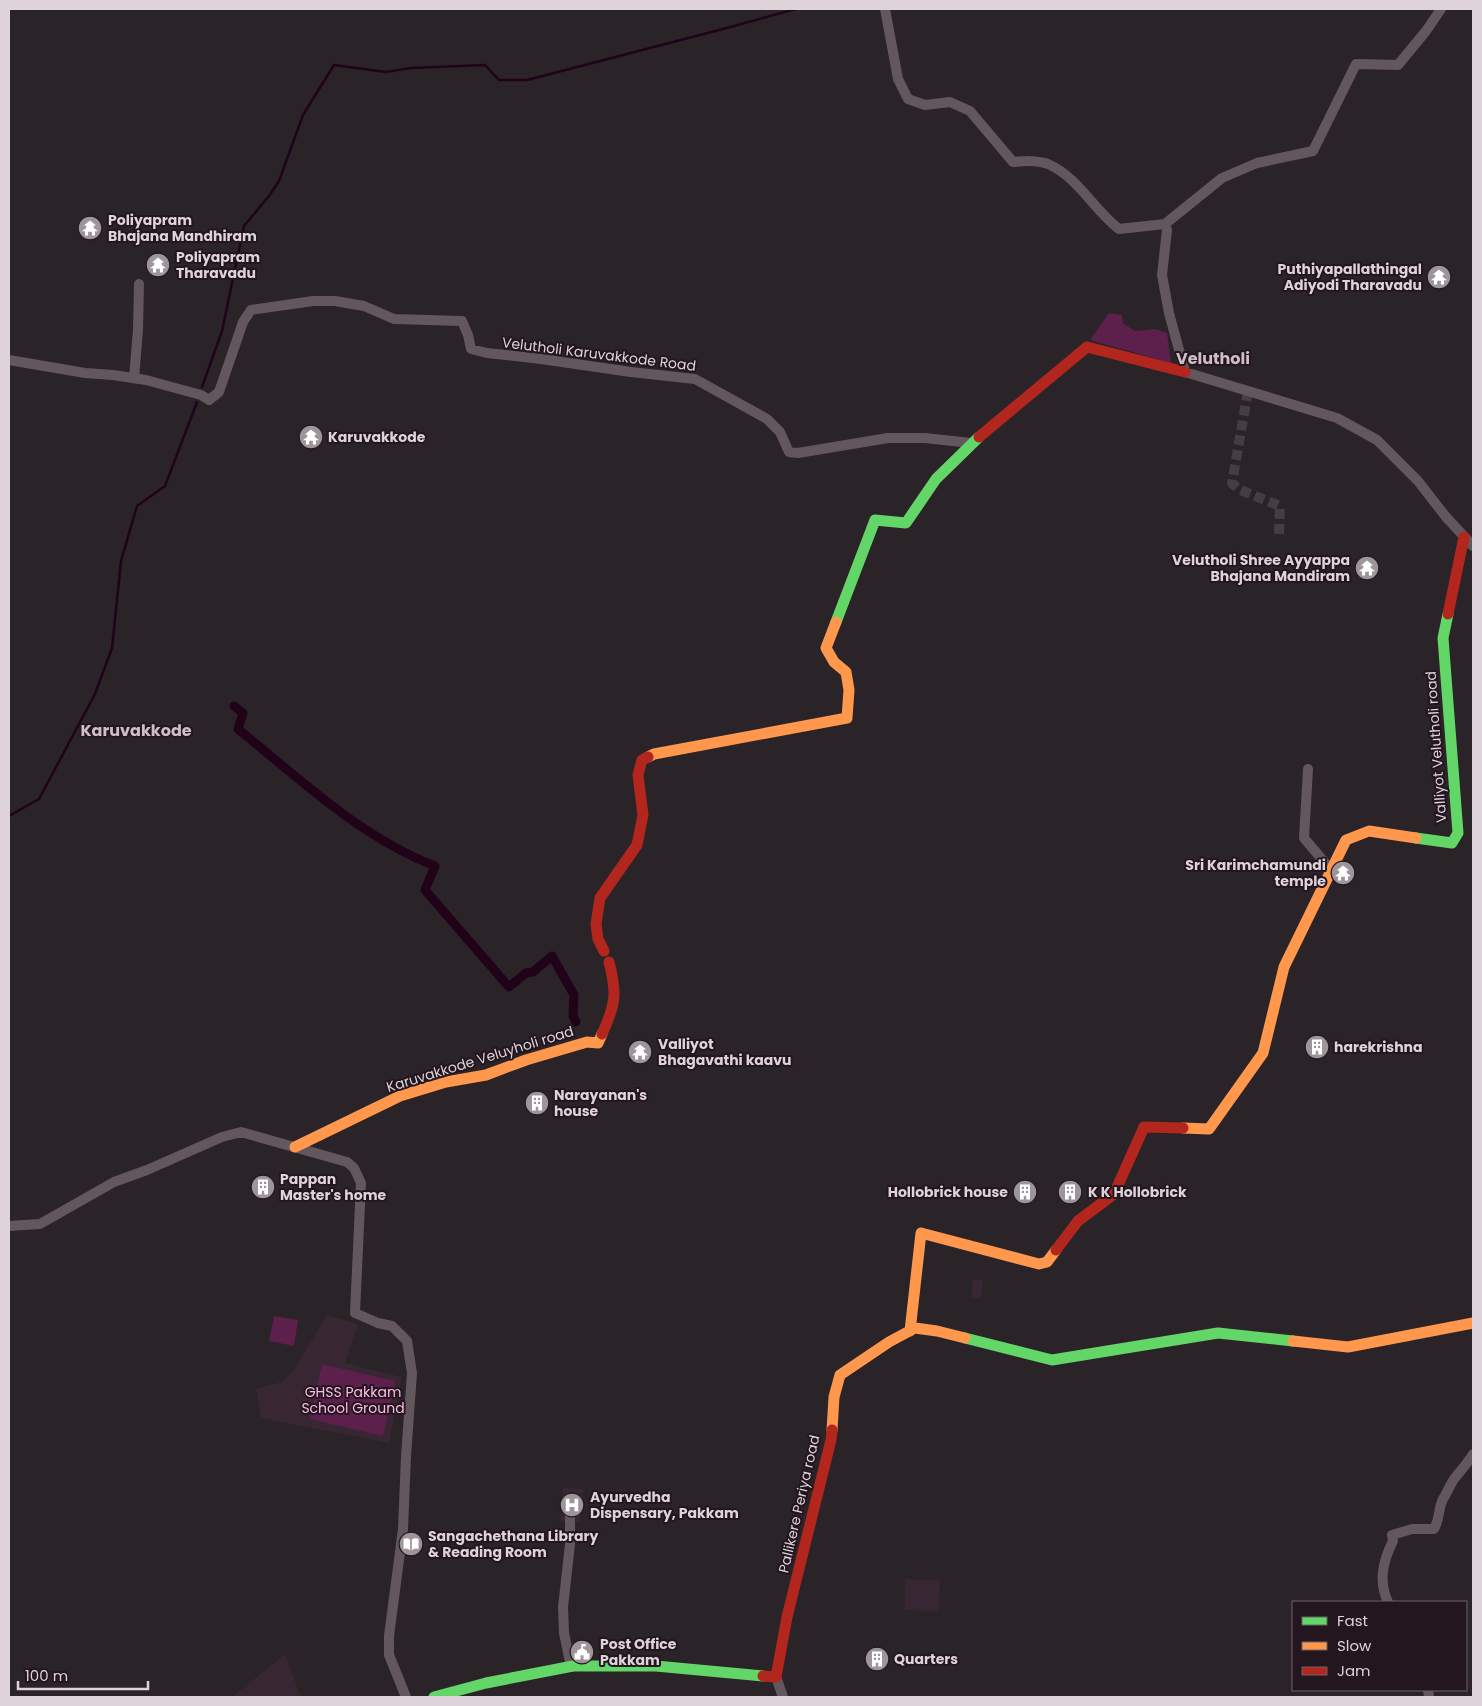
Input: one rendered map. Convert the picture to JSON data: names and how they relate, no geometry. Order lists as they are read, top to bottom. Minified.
{"streets":{"street":["Velutholi Karuvakkode Road","Valliyot Velutholi road","Karuvakkode Veluyholi road","Pallikere Periya road"]},"crossings":[["Valliyot Velutholi road","Pallikere Periya road"]],"districts":["Velutholi","Karuvakkode"],"parks":["GHSS Pakkam School Ground"],"places":{"temple":["Poliyapram Bhajana Mandhiram","Poliyapram Tharavadu","Puthiyapallathingal Adiyodi Tharavadu","Karuvakkode","Velutholi Shree Ayyappa Bhajana Mandiram","Sri Karimchamundi temple","Valliyot Bhagavathi kaavu"],"building":["harekrishna","Narayanan's house","Pappan Master's home","Hollobrick house","K K Hollobrick","Quarters"],"hospital":["Ayurvedha Dispensary, Pakkam"],"library":["Sangachethana Library & Reading Room"],"public building":["Post Office Pakkam"]},"legend":["Fast","Slow","Jam"],"scale_bar":"100 m"}
